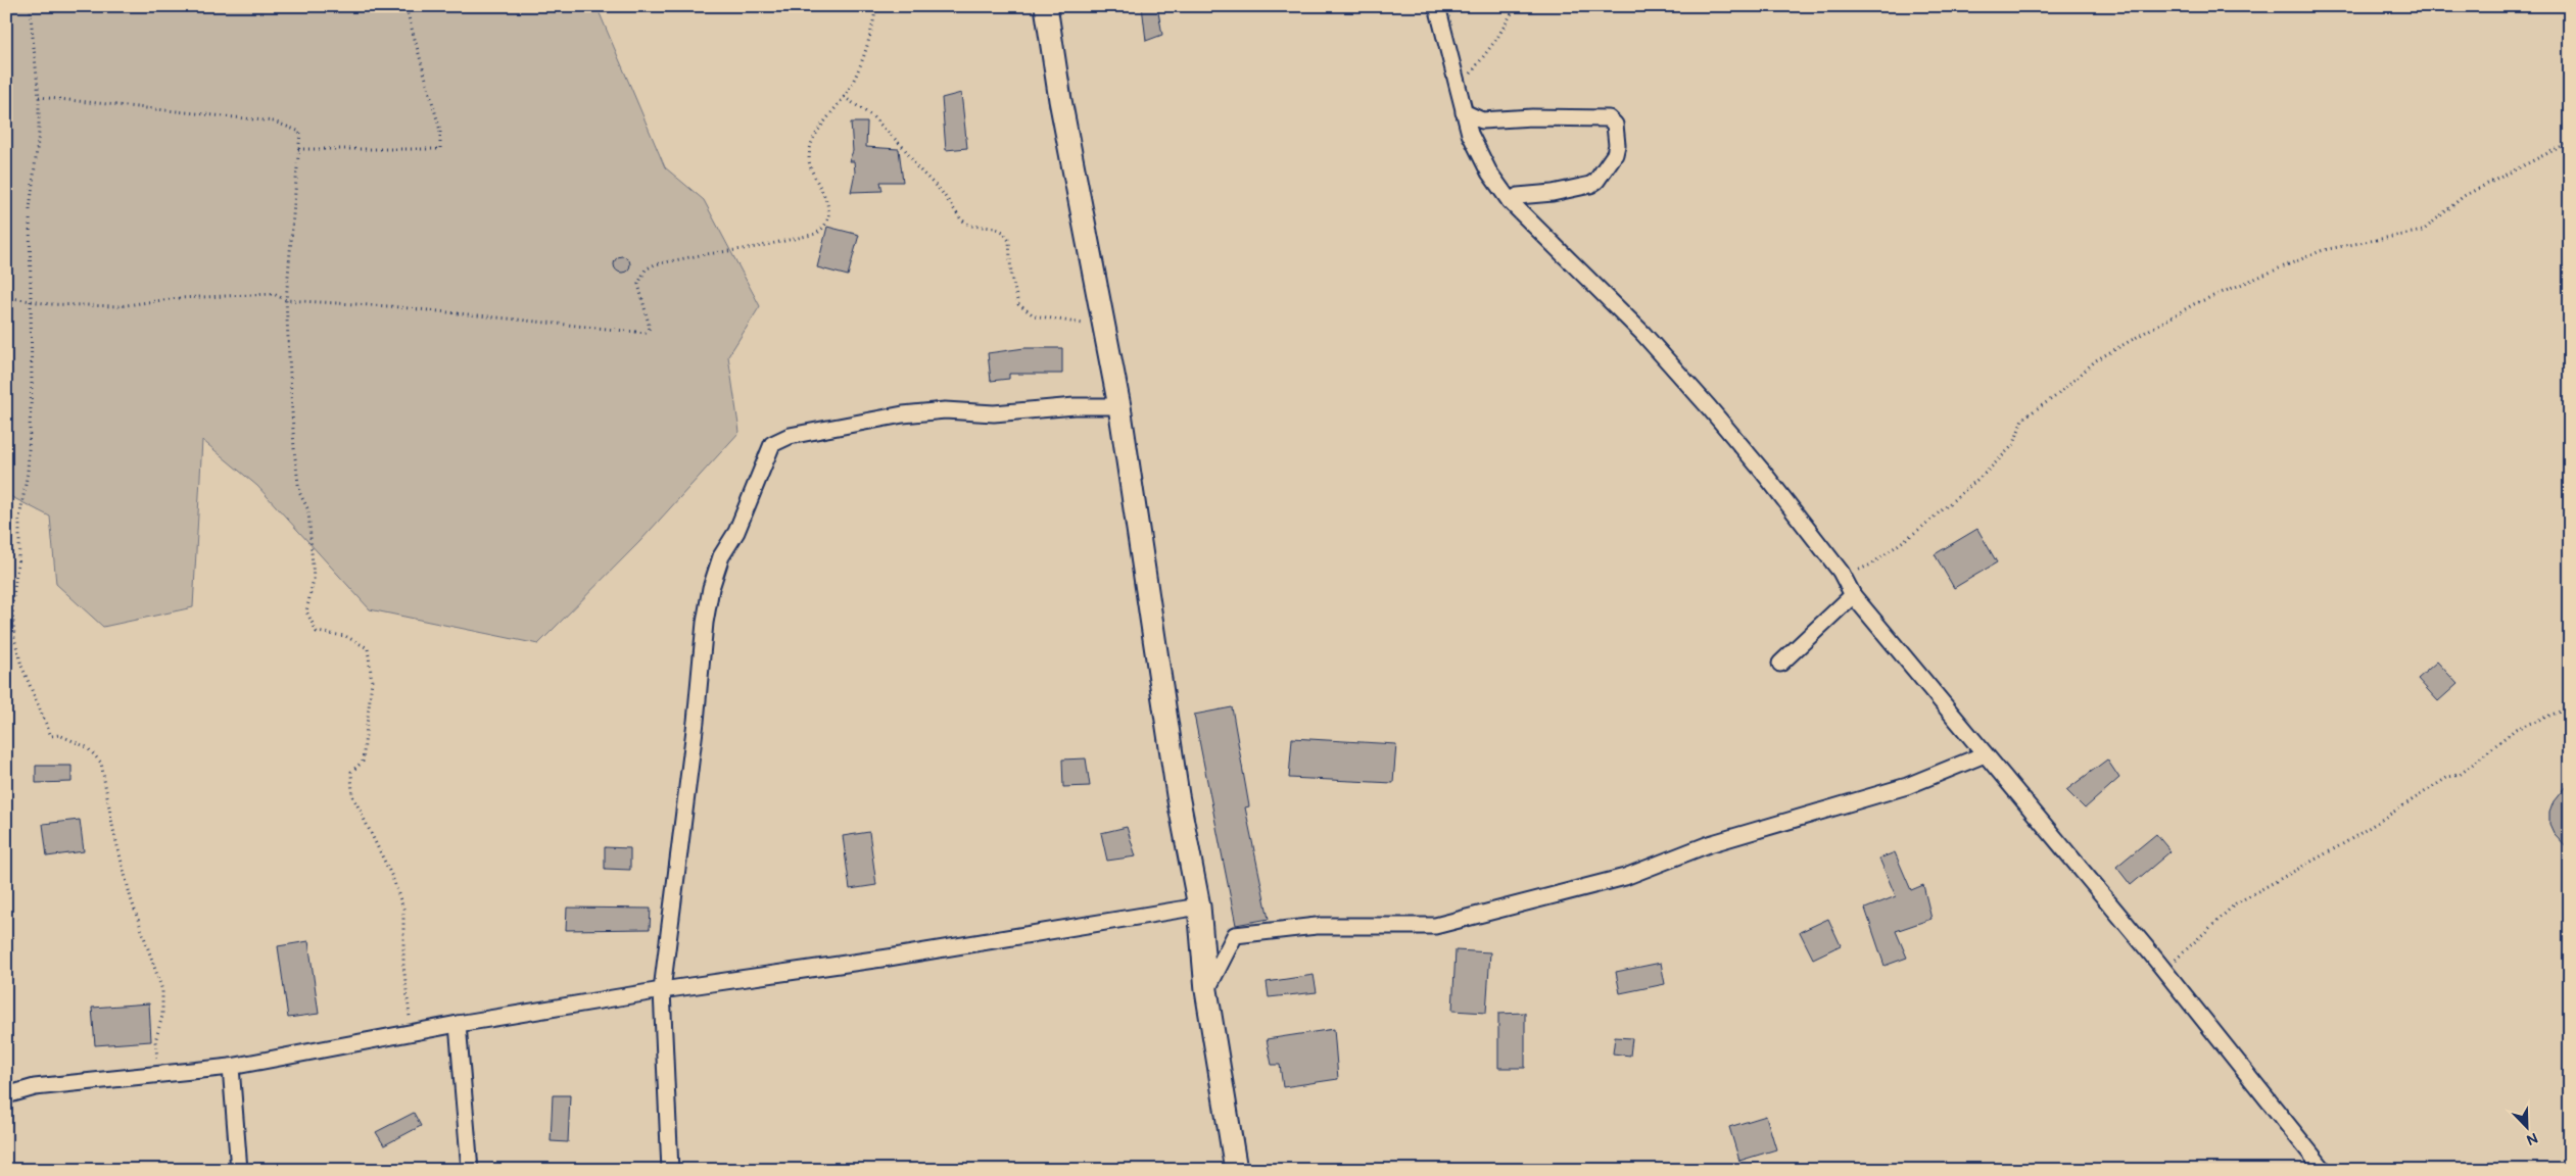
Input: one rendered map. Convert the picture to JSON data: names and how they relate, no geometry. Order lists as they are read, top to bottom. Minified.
{"north":"bottom right"}
